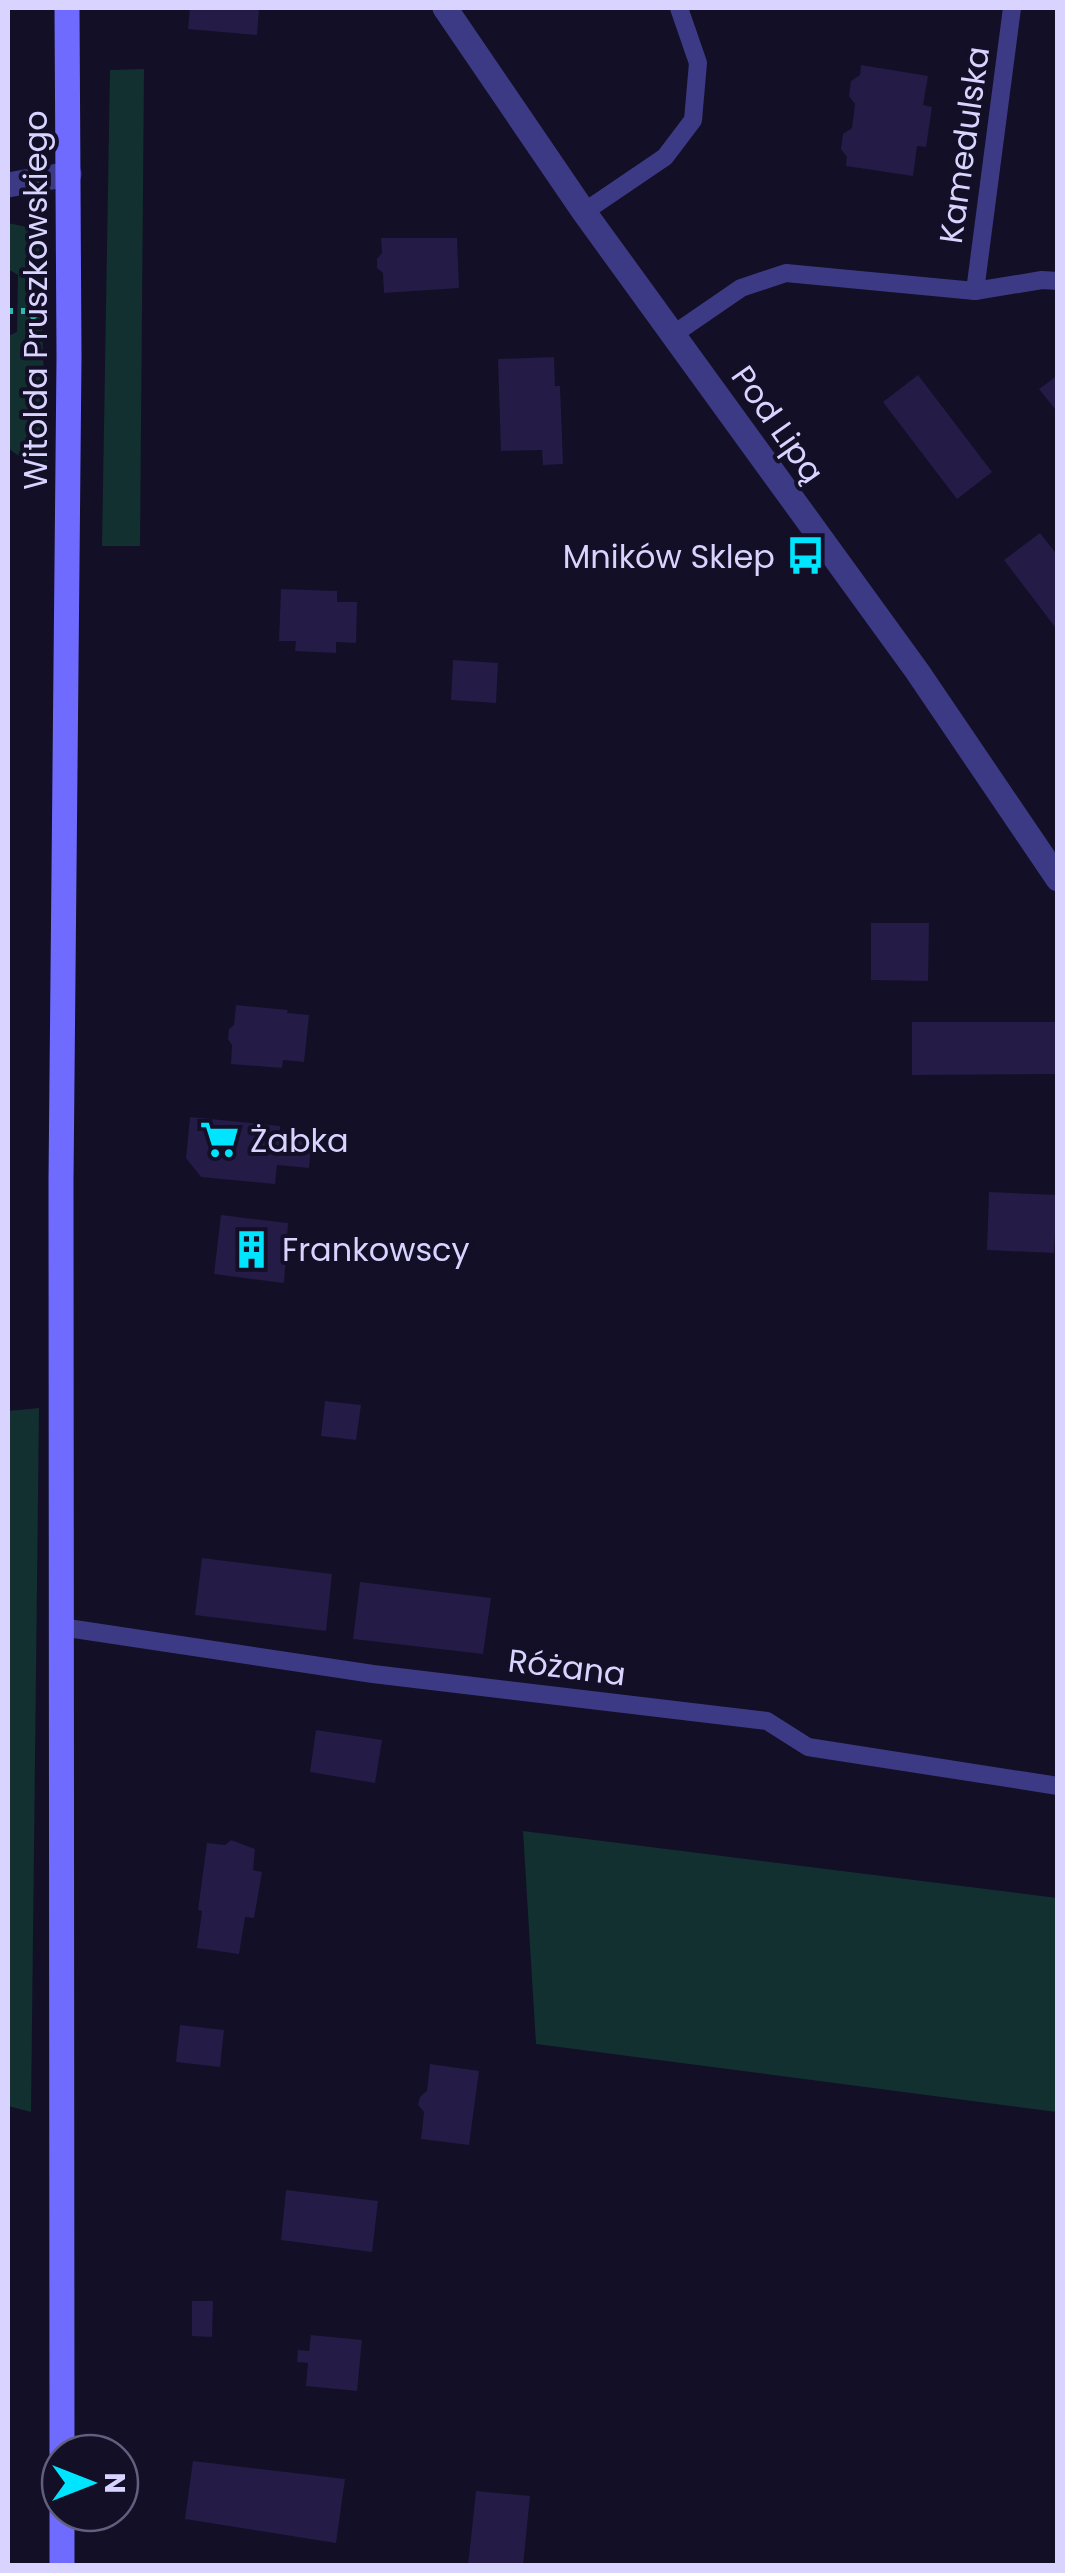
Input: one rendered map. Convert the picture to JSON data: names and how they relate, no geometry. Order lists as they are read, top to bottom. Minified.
{"streets":{"street":["Witolda Pruszkowskiego","Pod Lipą"],"lane":["Kamedulska","Różana"]},"crossings":[["Witolda Pruszkowskiego","Różana"]],"places":{"bus stop":["Mników Sklep"],"supermarket":["Żabka"],"building":["Frankowscy"]},"north":"right"}
